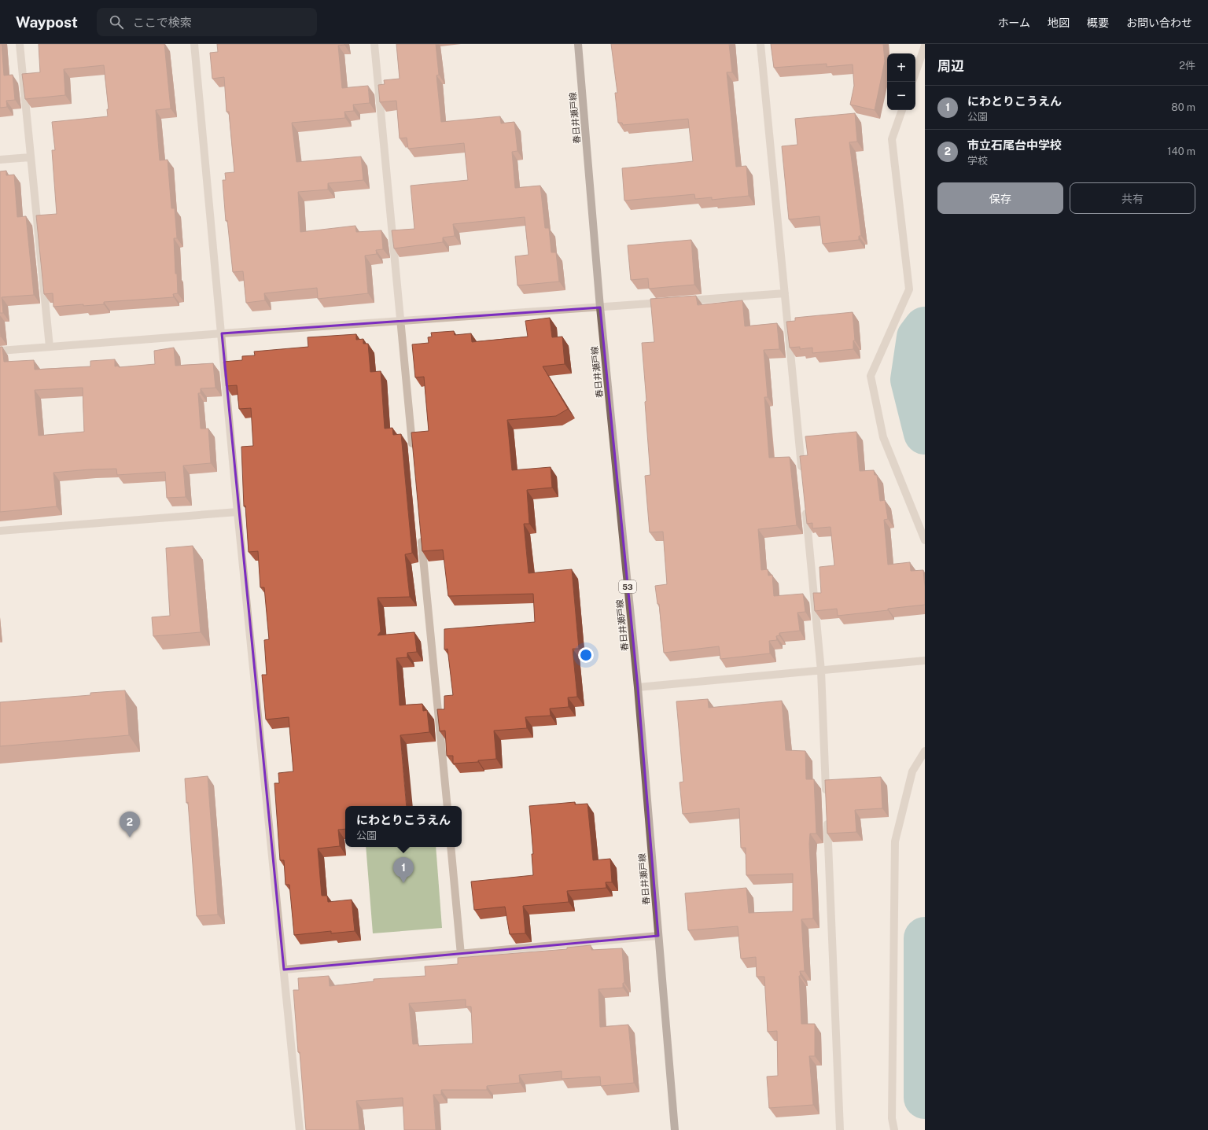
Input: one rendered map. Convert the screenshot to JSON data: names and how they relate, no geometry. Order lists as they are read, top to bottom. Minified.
{"streets":{"main road":["春日井瀬戸線","53"]},"page":{"header":"Waypost","search":"ここで検索","nav":["ホーム","地図","概要","お問い合わせ"],"heading":["周辺","2件"],"map_buttons":["+","−"],"list":[{"mark":"1","name":"にわとりこうえん","note":"公園","value":"80 m"},{"mark":"2","name":"市立石尾台中学校","note":"学校","value":"140 m"}],"buttons":["保存","共有"],"popup":["にわとりこうえん","公園"],"pins":["2","1"]}}
